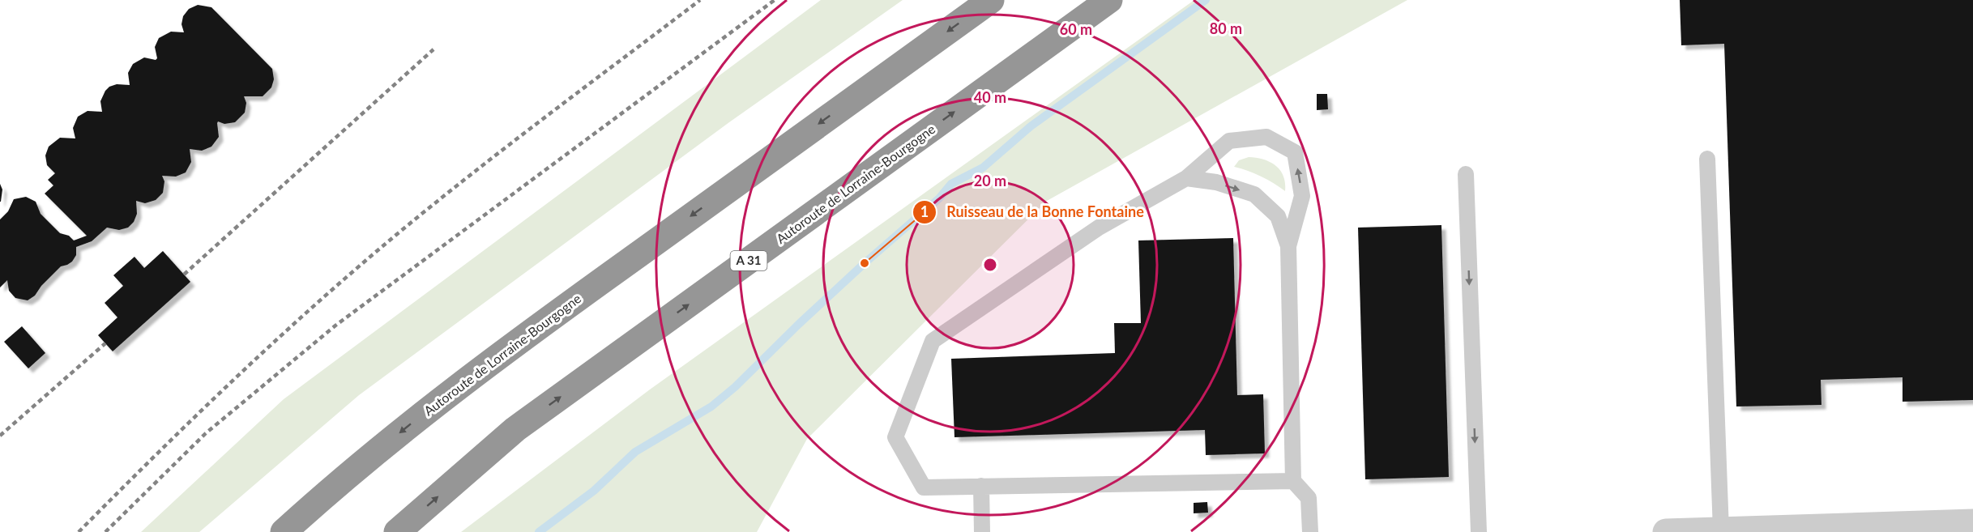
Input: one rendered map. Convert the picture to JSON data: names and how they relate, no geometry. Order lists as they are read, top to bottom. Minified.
{"streets":{"highway":["Autoroute de Lorraine-Bourgogne","A 31"]},"places":["Ruisseau de la Bonne Fontaine"],"rings":["80 m","60 m","40 m","20 m"]}
